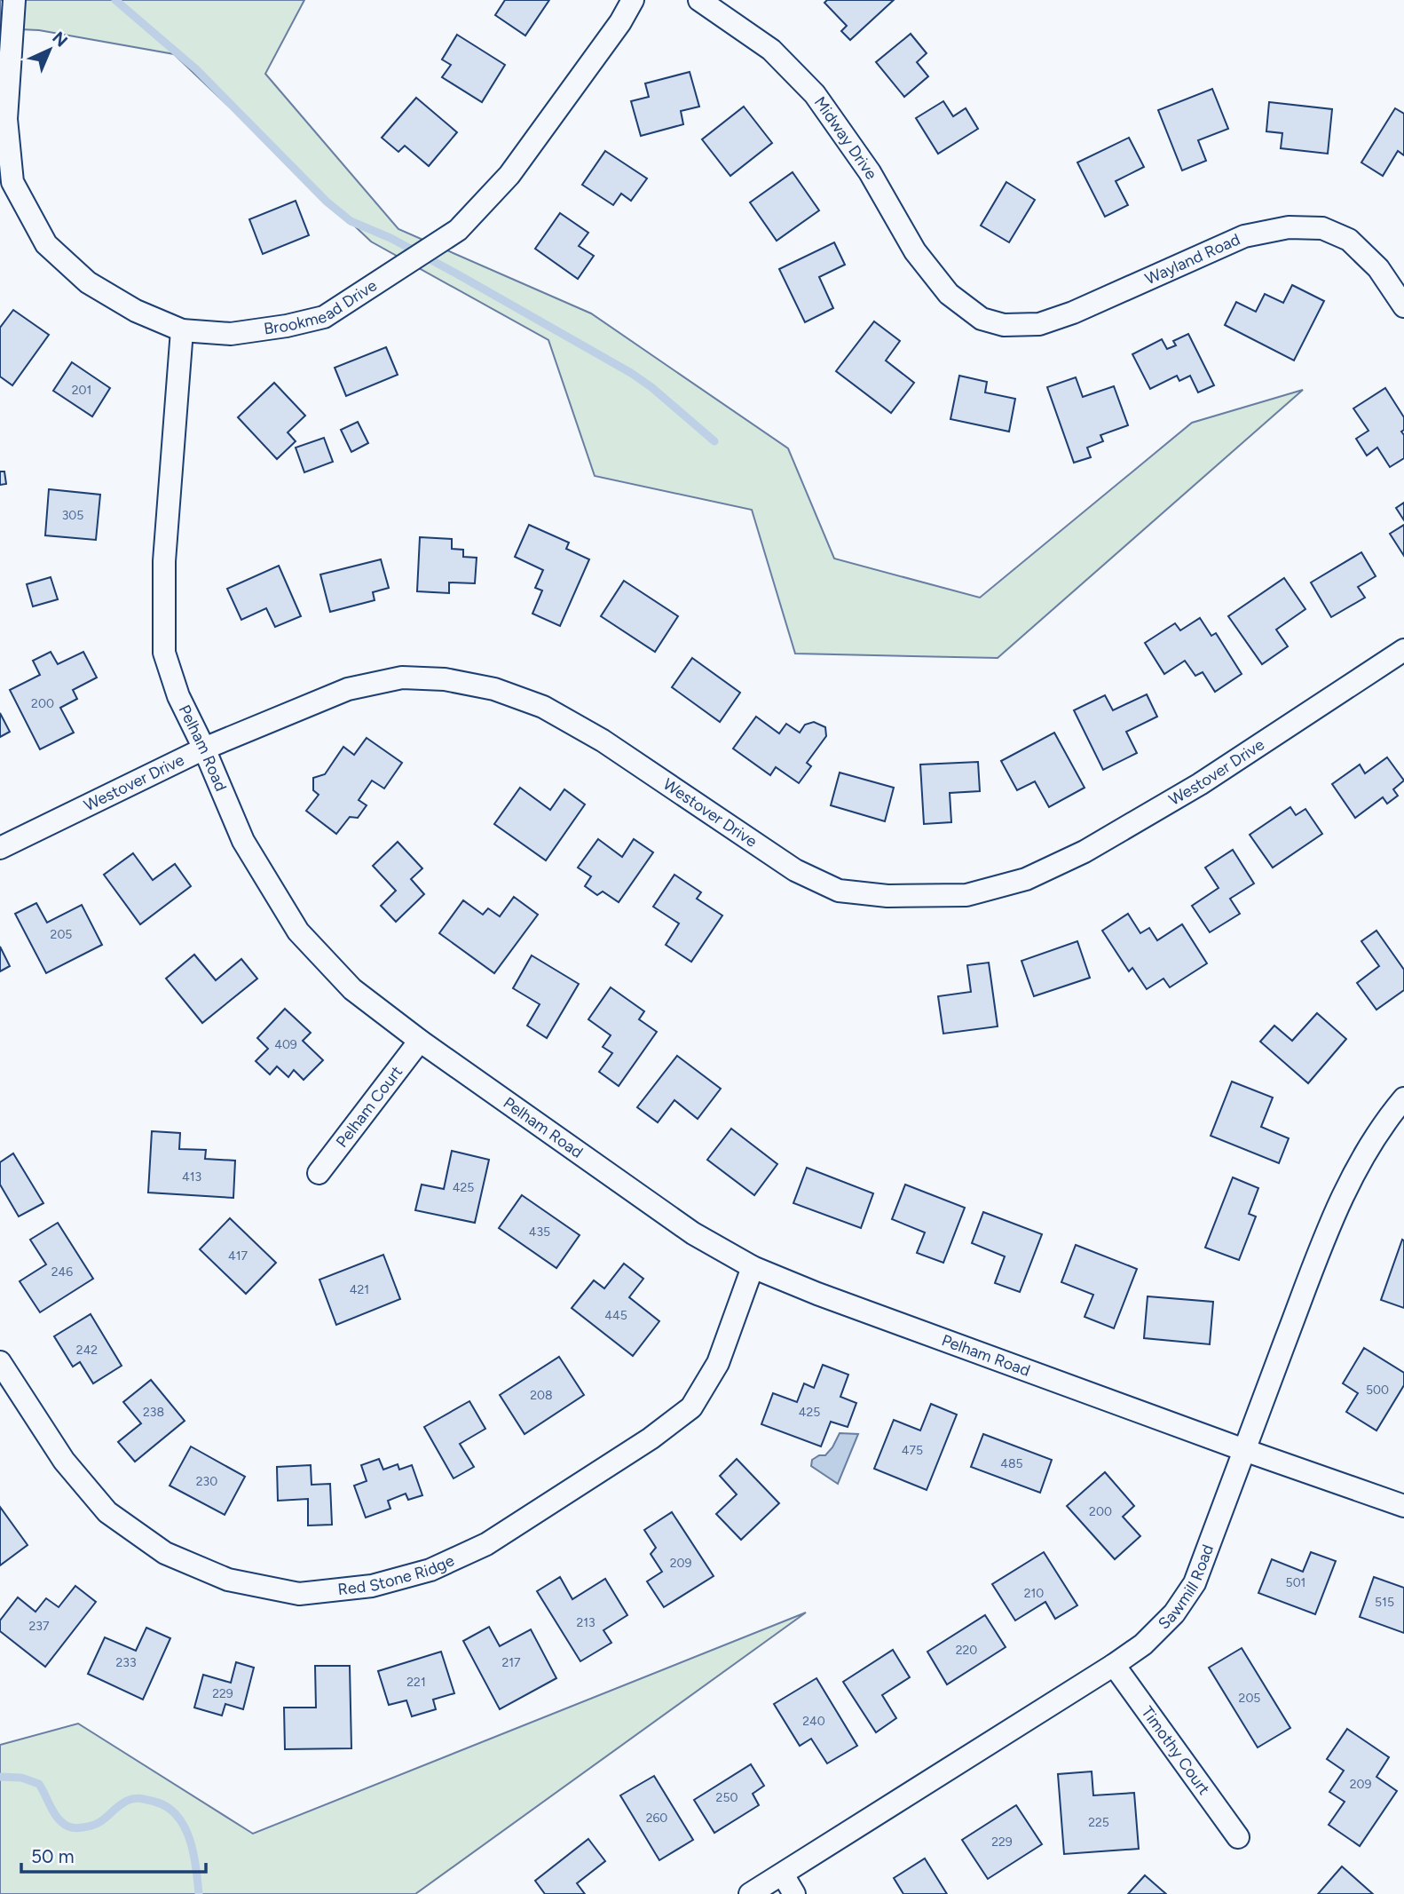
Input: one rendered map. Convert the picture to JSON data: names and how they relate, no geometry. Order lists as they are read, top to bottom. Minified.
{"streets":{"street":["Midway Drive","Wayland Road","Brookmead Drive","Pelham Road","Westover Drive","Pelham Court","Red Stone Ridge","Sawmill Road","Timothy Court"]},"crossings":[["Midway Drive","Wayland Road"],["Brookmead Drive","Pelham Road"],["Pelham Road","Westover Drive"],["Pelham Road","Pelham Court"],["Pelham Road","Red Stone Ridge"],["Pelham Road","Sawmill Road"],["Sawmill Road","Timothy Court"]],"house_numbers":["201","305","200","205","409","413","425","435","417","246","421","445","242","500","208","238","425","475","485","230","200","209","501","210","515","213","237","220","233","217","221","229","205","240","209","250","260","225","229"],"scale_bar":"50 m","north":"top right"}
